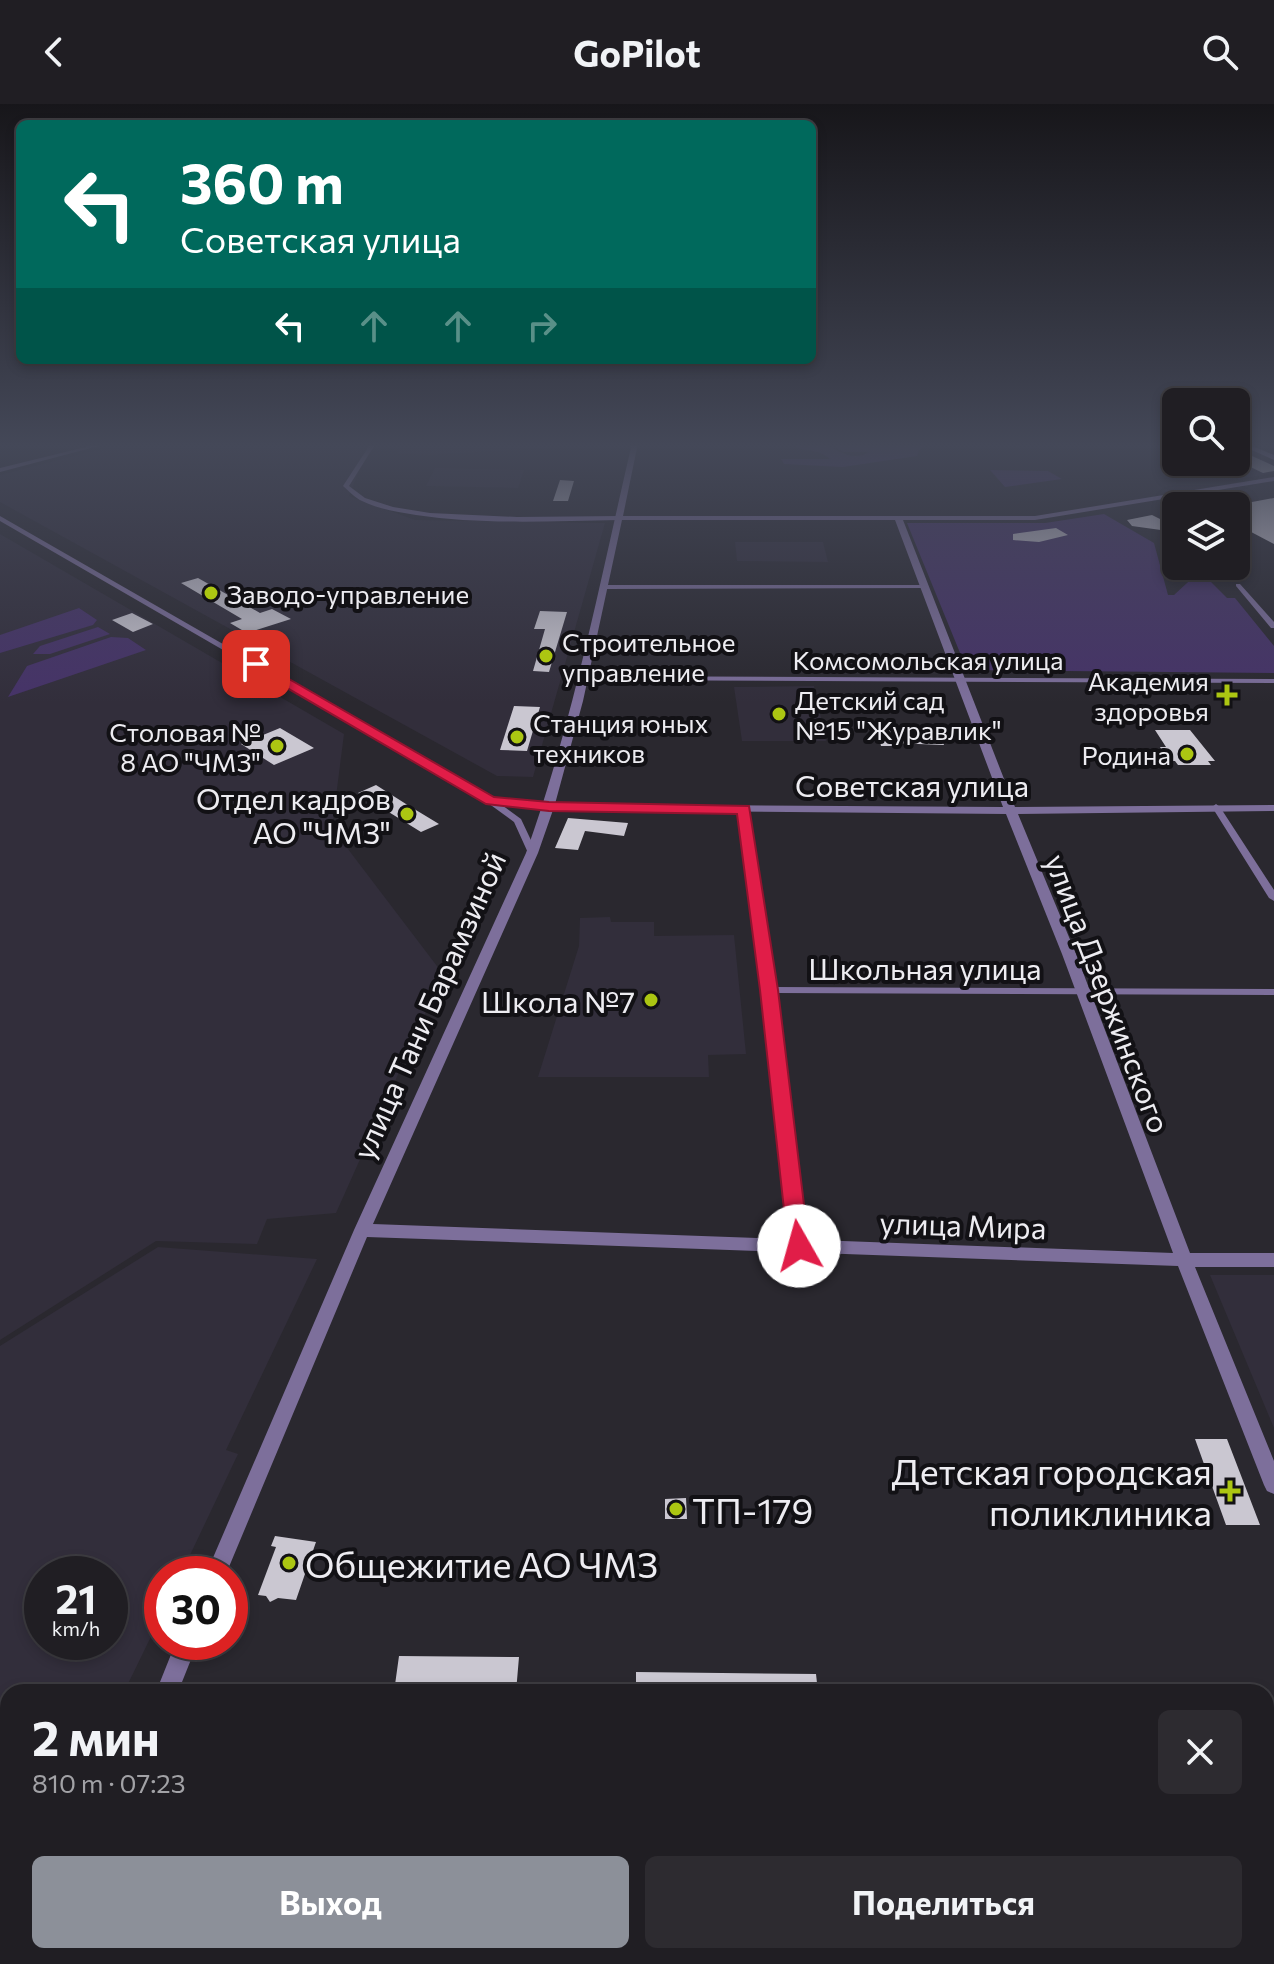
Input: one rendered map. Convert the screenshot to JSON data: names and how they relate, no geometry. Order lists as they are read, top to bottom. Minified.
{"streets":{"street":["Комсомольская улица","Советская улица","Школьная улица","улица Дзержинского","улица Тани Барамзиной","улица Мира"]},"crossings":[["Комсомольская улица","улица Дзержинского"],["Комсомольская улица","улица Тани Барамзиной"],["Советская улица","улица Дзержинского"],["Советская улица","улица Тани Барамзиной"],["Школьная улица","улица Дзержинского"],["улица Дзержинского","улица Мира"],["улица Тани Барамзиной","улица Мира"]],"places":{"other":["Заводо-управление","Строительное управление","Детский сад №15 \"Журавлик\"","Станция юных техников","Столовая № 8 АО \"ЧМЗ\"","Родина","Отдел кадров АО \"ЧМЗ\"","Школа №7","ТП-179","Общежитие АО ЧМЗ"],"health":["Академия здоровья","Детская городская поликлиника"]},"page":{"header":"GoPilot","turn":["360 m","Советская улица"],"speed":"21 km/h","limit":"30","heading":["2 мин","810 m · 07:23"],"buttons":["Выход","Поделиться"]}}
